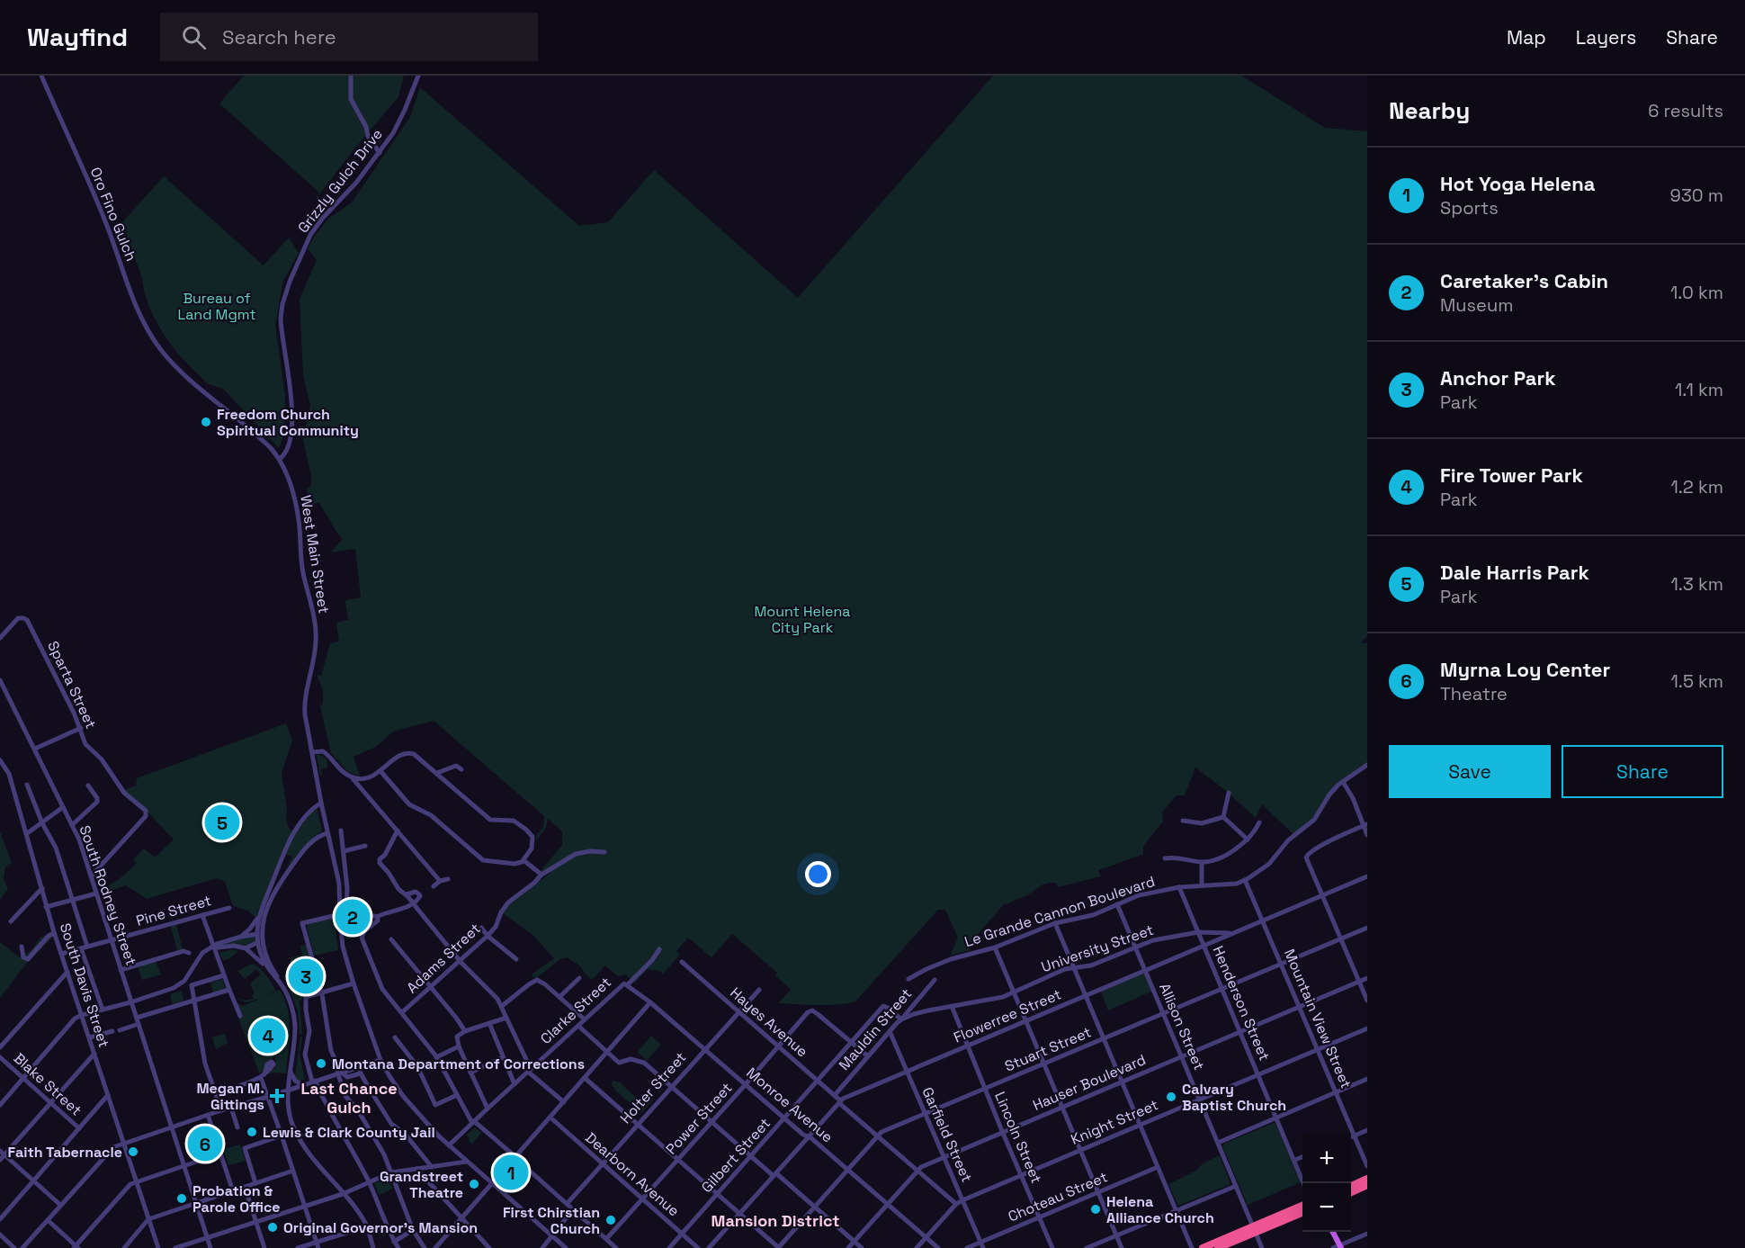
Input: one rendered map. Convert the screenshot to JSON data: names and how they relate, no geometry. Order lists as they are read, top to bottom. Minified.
{"streets":{"street":["Grizzly Gulch Drive","Oro Fino Gulch","West Main Street","Sparta Street","South Rodney Street","Pine Street","Le Grande Cannon Boulevard","University Street","Adams Street","South Davis Street","Henderson Street","Clarke Street","Flowerree Street","Mountain View Street","Hayes Avenue","Allison Street","Mauldin Street","Stuart Street","Hauser Boulevard","Blake Street","Holter Street","Monroe Avenue","Power Street","Knight Street","Garfield Street","Lincoln Street","Gilbert Street","Dearborn Avenue","Choteau Street"]},"crossings":[["Grizzly Gulch Drive","Oro Fino Gulch"],["Grizzly Gulch Drive","West Main Street"],["Oro Fino Gulch","West Main Street"],["West Main Street","Clarke Street"],["Sparta Street","South Rodney Street"],["South Rodney Street","Pine Street"],["Pine Street","South Davis Street"],["Le Grande Cannon Boulevard","Henderson Street"],["Le Grande Cannon Boulevard","Mountain View Street"],["Le Grande Cannon Boulevard","Allison Street"],["University Street","Henderson Street"],["University Street","Flowerree Street"],["University Street","Allison Street"],["University Street","Mauldin Street"],["University Street","Lincoln Street"],["University Street","Gilbert Street"],["Henderson Street","Flowerree Street"],["Henderson Street","Stuart Street"],["Henderson Street","Hauser Boulevard"],["Henderson Street","Knight Street"],["Clarke Street","Monroe Avenue"],["Flowerree Street","Mountain View Street"],["Flowerree Street","Hayes Avenue"],["Flowerree Street","Allison Street"],["Flowerree Street","Monroe Avenue"],["Flowerree Street","Garfield Street"],["Flowerree Street","Lincoln Street"],["Mountain View Street","Stuart Street"],["Mountain View Street","Hauser Boulevard"],["Mountain View Street","Knight Street"],["Hayes Avenue","Mauldin Street"],["Hayes Avenue","Stuart Street"],["Hayes Avenue","Hauser Boulevard"],["Hayes Avenue","Holter Street"],["Hayes Avenue","Power Street"],["Hayes Avenue","Knight Street"],["Hayes Avenue","Gilbert Street"],["Allison Street","Stuart Street"],["Allison Street","Hauser Boulevard"],["Allison Street","Knight Street"],["Mauldin Street","Garfield Street"],["Mauldin Street","Gilbert Street"],["Stuart Street","Monroe Avenue"],["Stuart Street","Garfield Street"],["Stuart Street","Lincoln Street"],["Hauser Boulevard","Monroe Avenue"],["Hauser Boulevard","Garfield Street"],["Hauser Boulevard","Lincoln Street"],["Holter Street","Monroe Avenue"],["Holter Street","Dearborn Avenue"],["Monroe Avenue","Power Street"],["Monroe Avenue","Knight Street"],["Monroe Avenue","Gilbert Street"],["Power Street","Gilbert Street"],["Power Street","Dearborn Avenue"],["Knight Street","Garfield Street"],["Knight Street","Lincoln Street"],["Garfield Street","Choteau Street"],["Lincoln Street","Choteau Street"],["Gilbert Street","Dearborn Avenue"]],"districts":["Last Chance Gulch","Mansion District"],"parks":["Bureau of Land Mgmt","Mount Helena City Park"],"places":{"other":["Freedom Church Spiritual Community","Montana Department of Corrections","Calvary Baptist Church","Lewis & Clark County Jail","Faith Tabernacle","Grandstreet Theatre","Probation & Parole Office","Helena Alliance Church","First Chirstian Church","Original Governor's Mansion"],"health":["Megan M. Gittings"]},"page":{"header":"Wayfind","search":"Search here","nav":["Map","Layers","Share"],"heading":["Nearby","6 results"],"list":[{"mark":"1","name":"Hot Yoga Helena","note":"Sports","value":"930 m"},{"mark":"2","name":"Caretaker's Cabin","note":"Museum","value":"1.0 km"},{"mark":"3","name":"Anchor Park","note":"Park","value":"1.1 km"},{"mark":"4","name":"Fire Tower Park","note":"Park","value":"1.2 km"},{"mark":"5","name":"Dale Harris Park","note":"Park","value":"1.3 km"},{"mark":"6","name":"Myrna Loy Center","note":"Theatre","value":"1.5 km"}],"buttons":["Save","Share"],"pins":["5","2","3","4","6","1"],"map_buttons":["+","−"]}}
